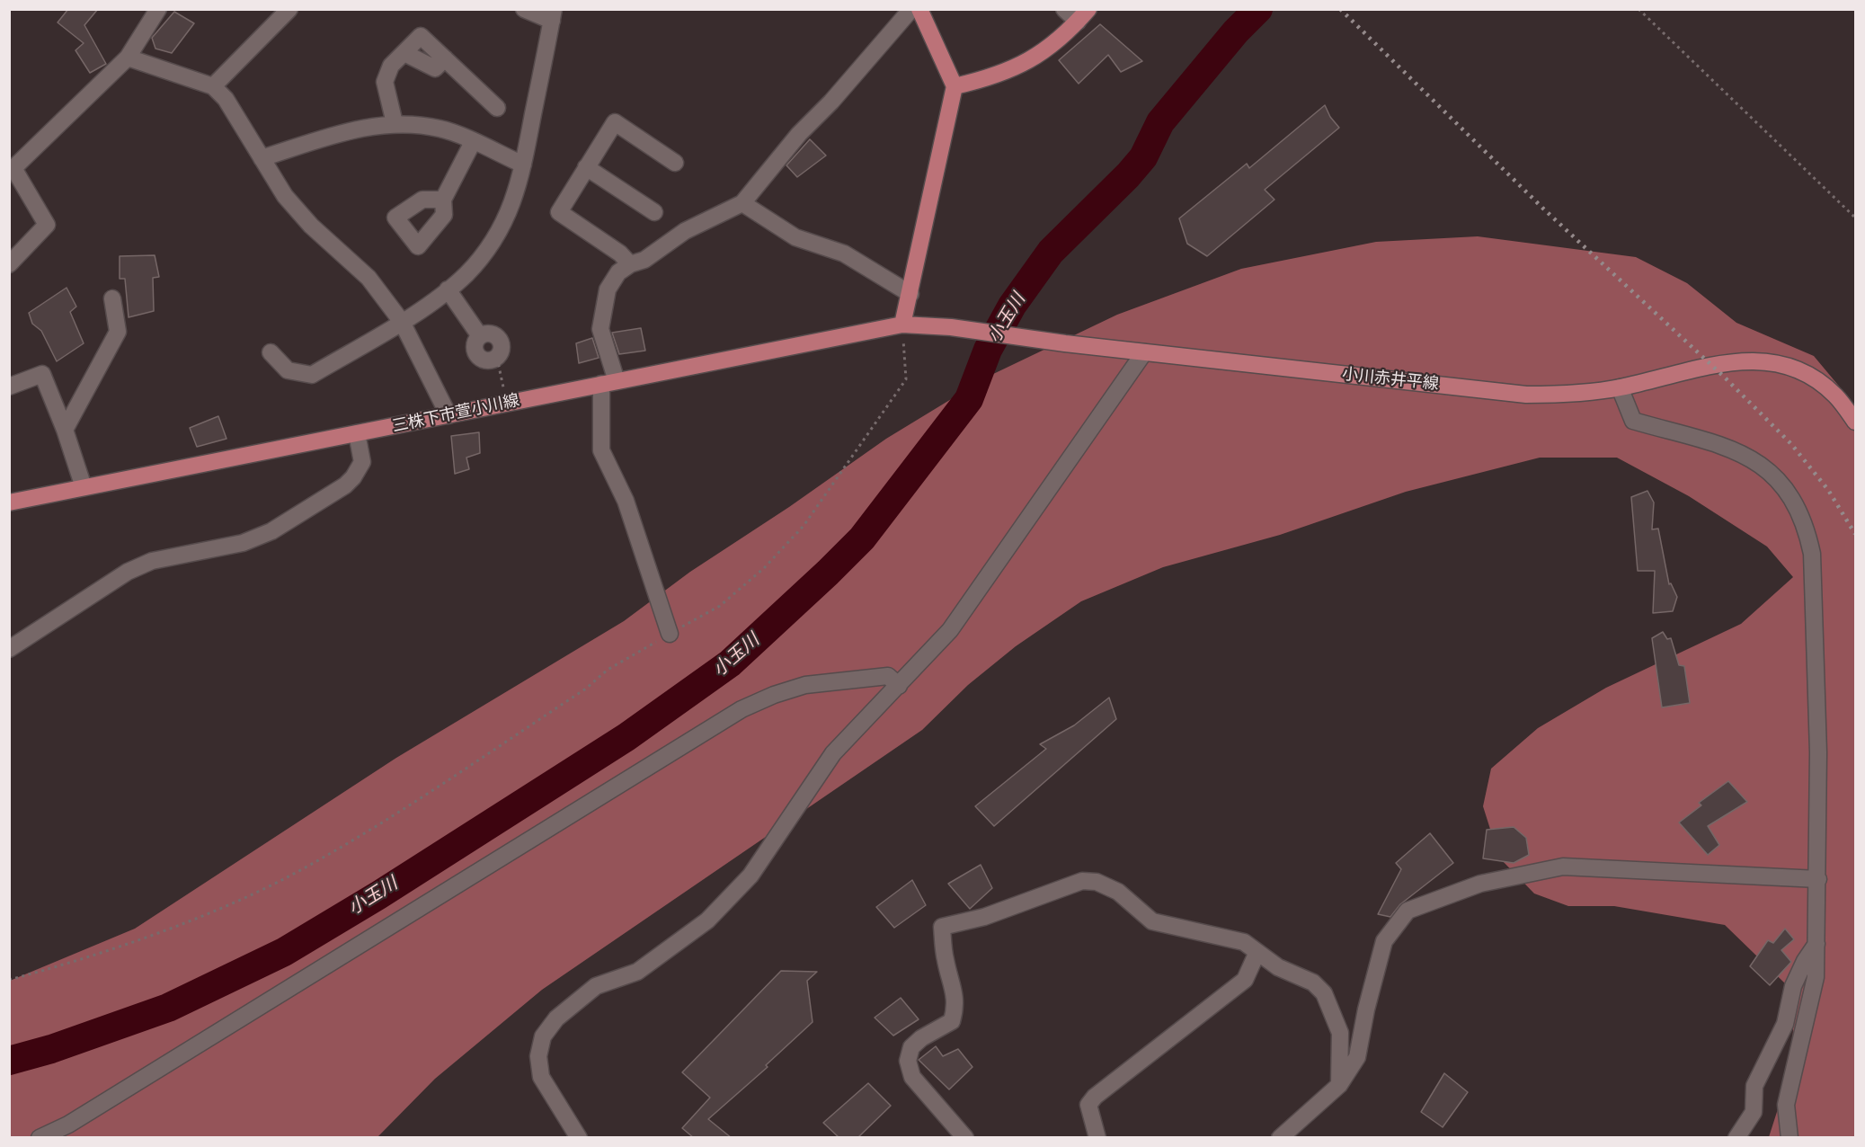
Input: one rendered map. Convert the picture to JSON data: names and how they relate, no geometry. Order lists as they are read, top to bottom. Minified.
{"streets":{"main road":["小川赤井平線","三株下市萱小川線"]},"crossings":[["小川赤井平線","三株下市萱小川線"]],"water":["小玉川"]}
